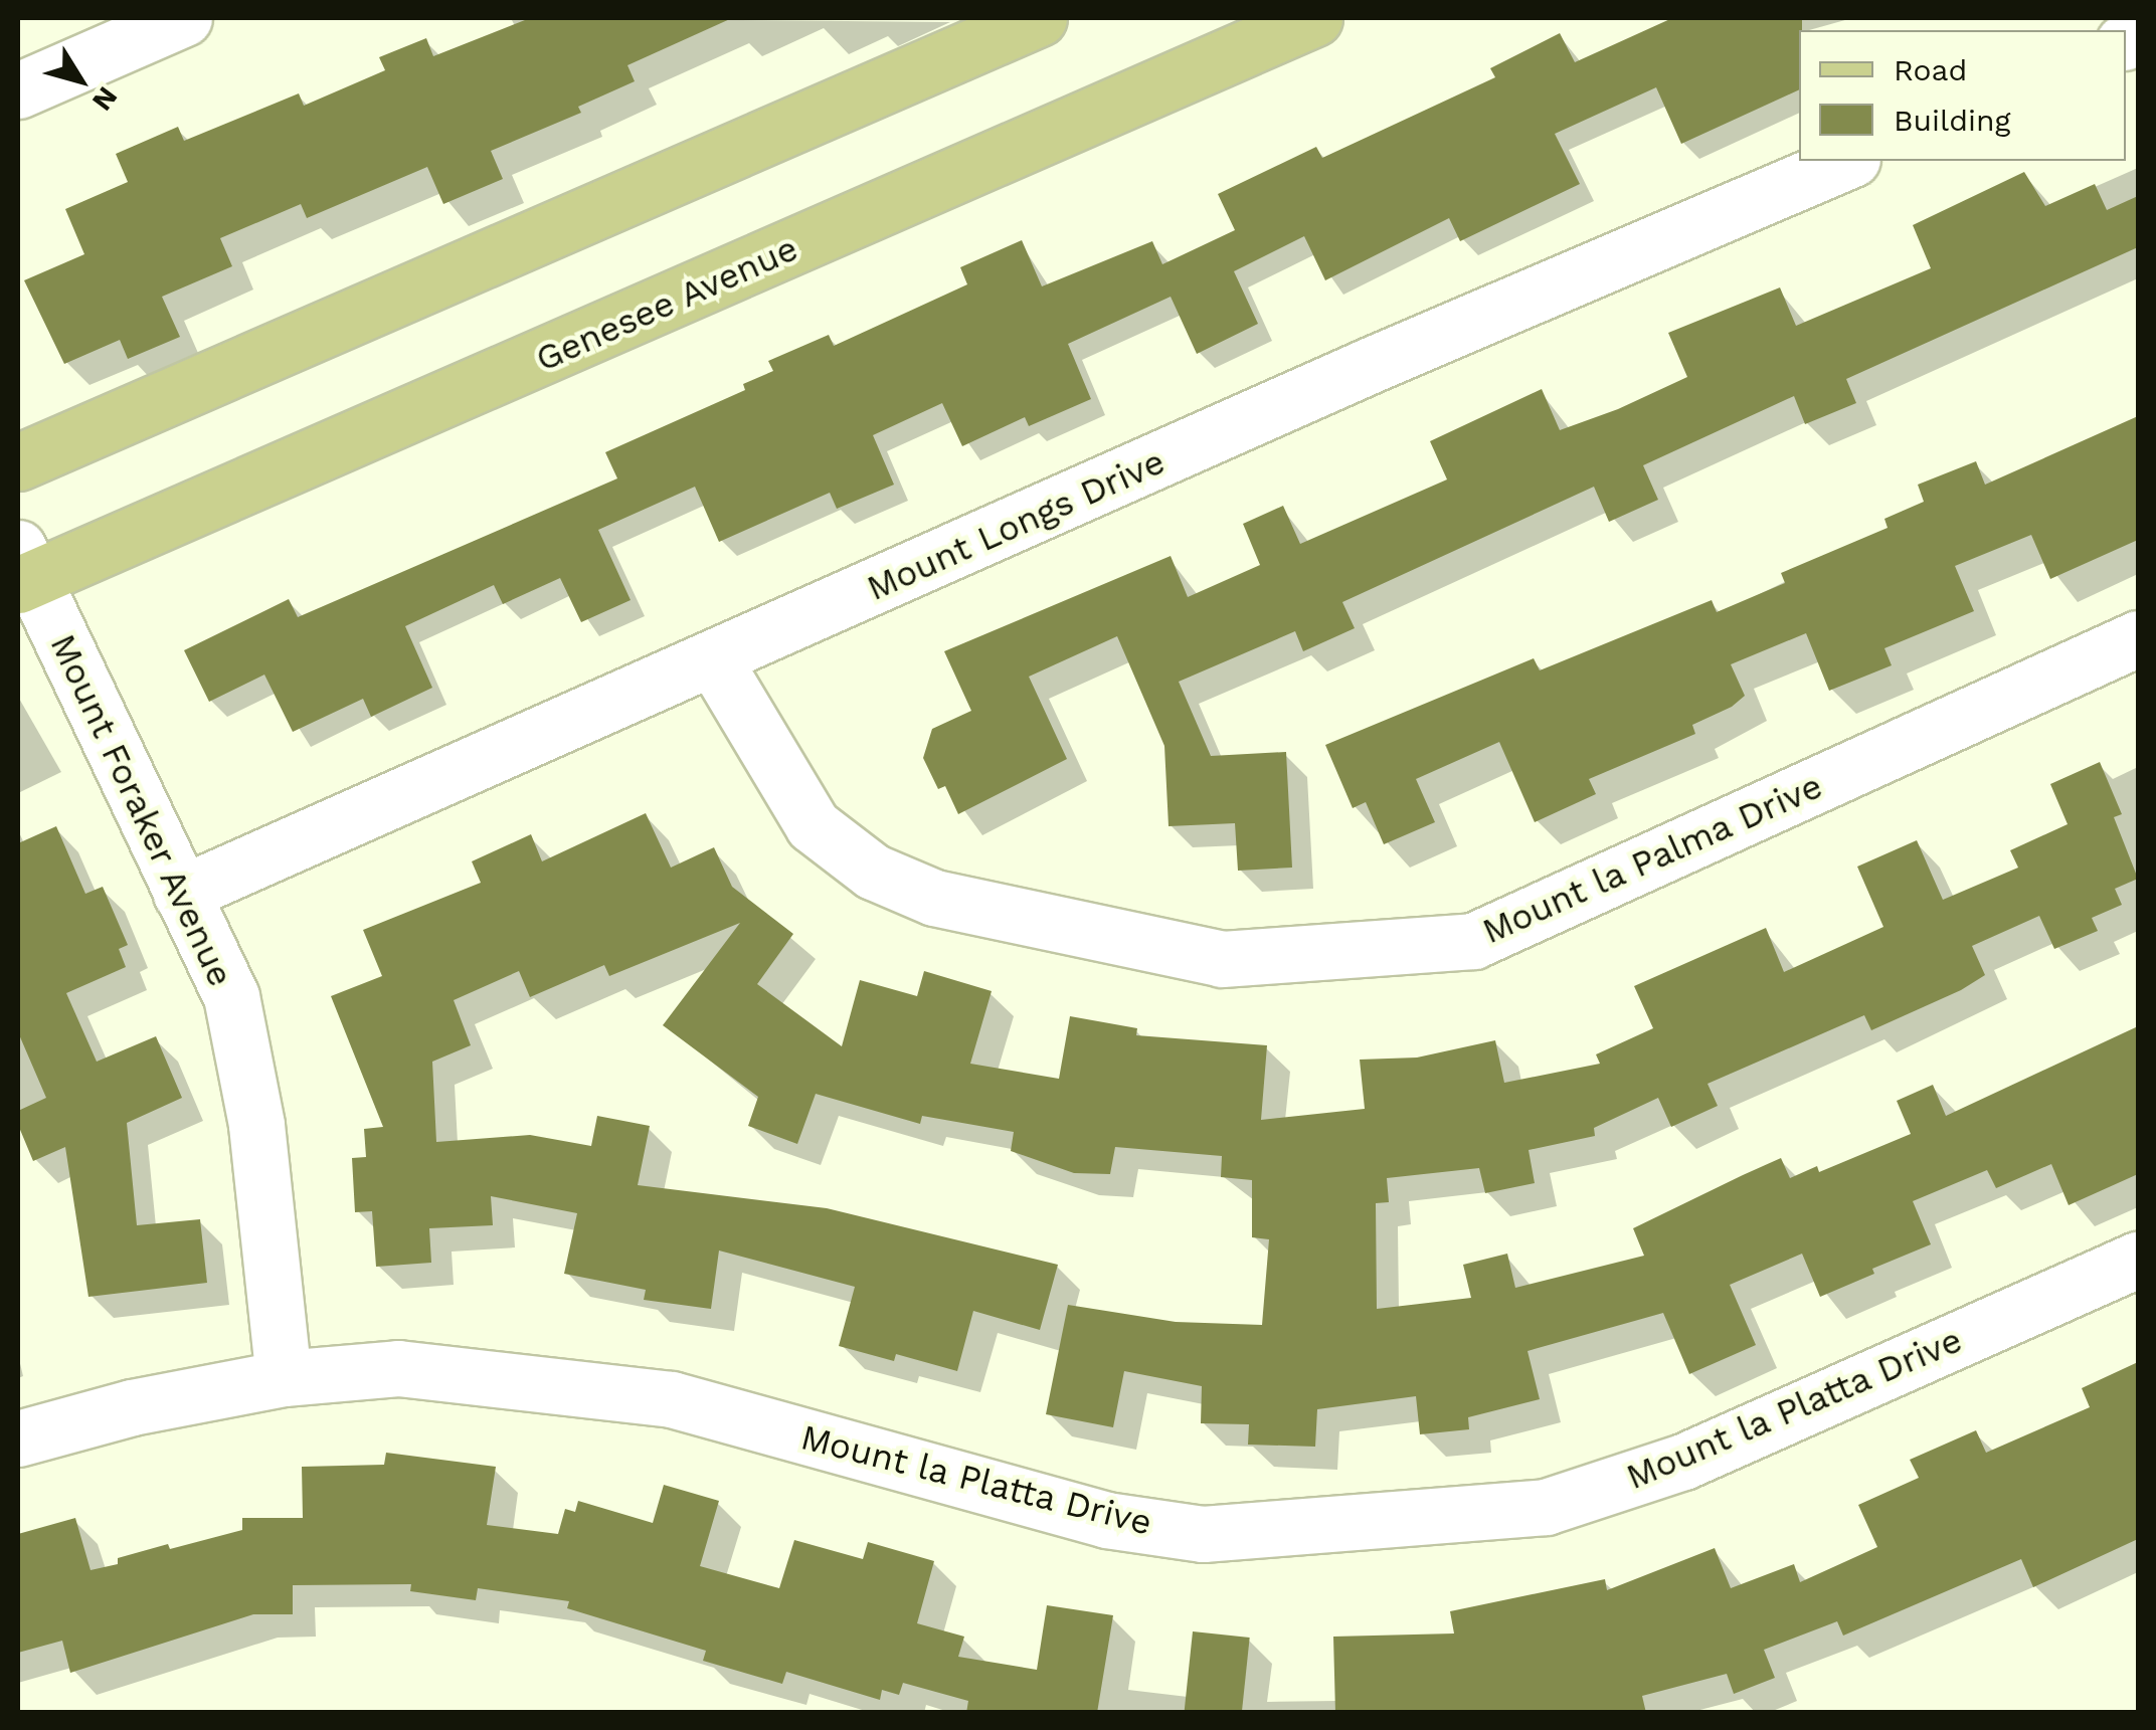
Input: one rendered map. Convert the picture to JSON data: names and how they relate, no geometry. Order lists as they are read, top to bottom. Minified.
{"streets":{"main road":["Genesee Avenue"],"street":["Mount Longs Drive","Mount Foraker Avenue","Mount la Palma Drive","Mount la Platta Drive"]},"crossings":[["Genesee Avenue","Mount Foraker Avenue"],["Mount Longs Drive","Mount Foraker Avenue"],["Mount Longs Drive","Mount la Palma Drive"],["Mount Foraker Avenue","Mount la Platta Drive"]],"legend":["Road","Building"],"north":"bottom right"}
